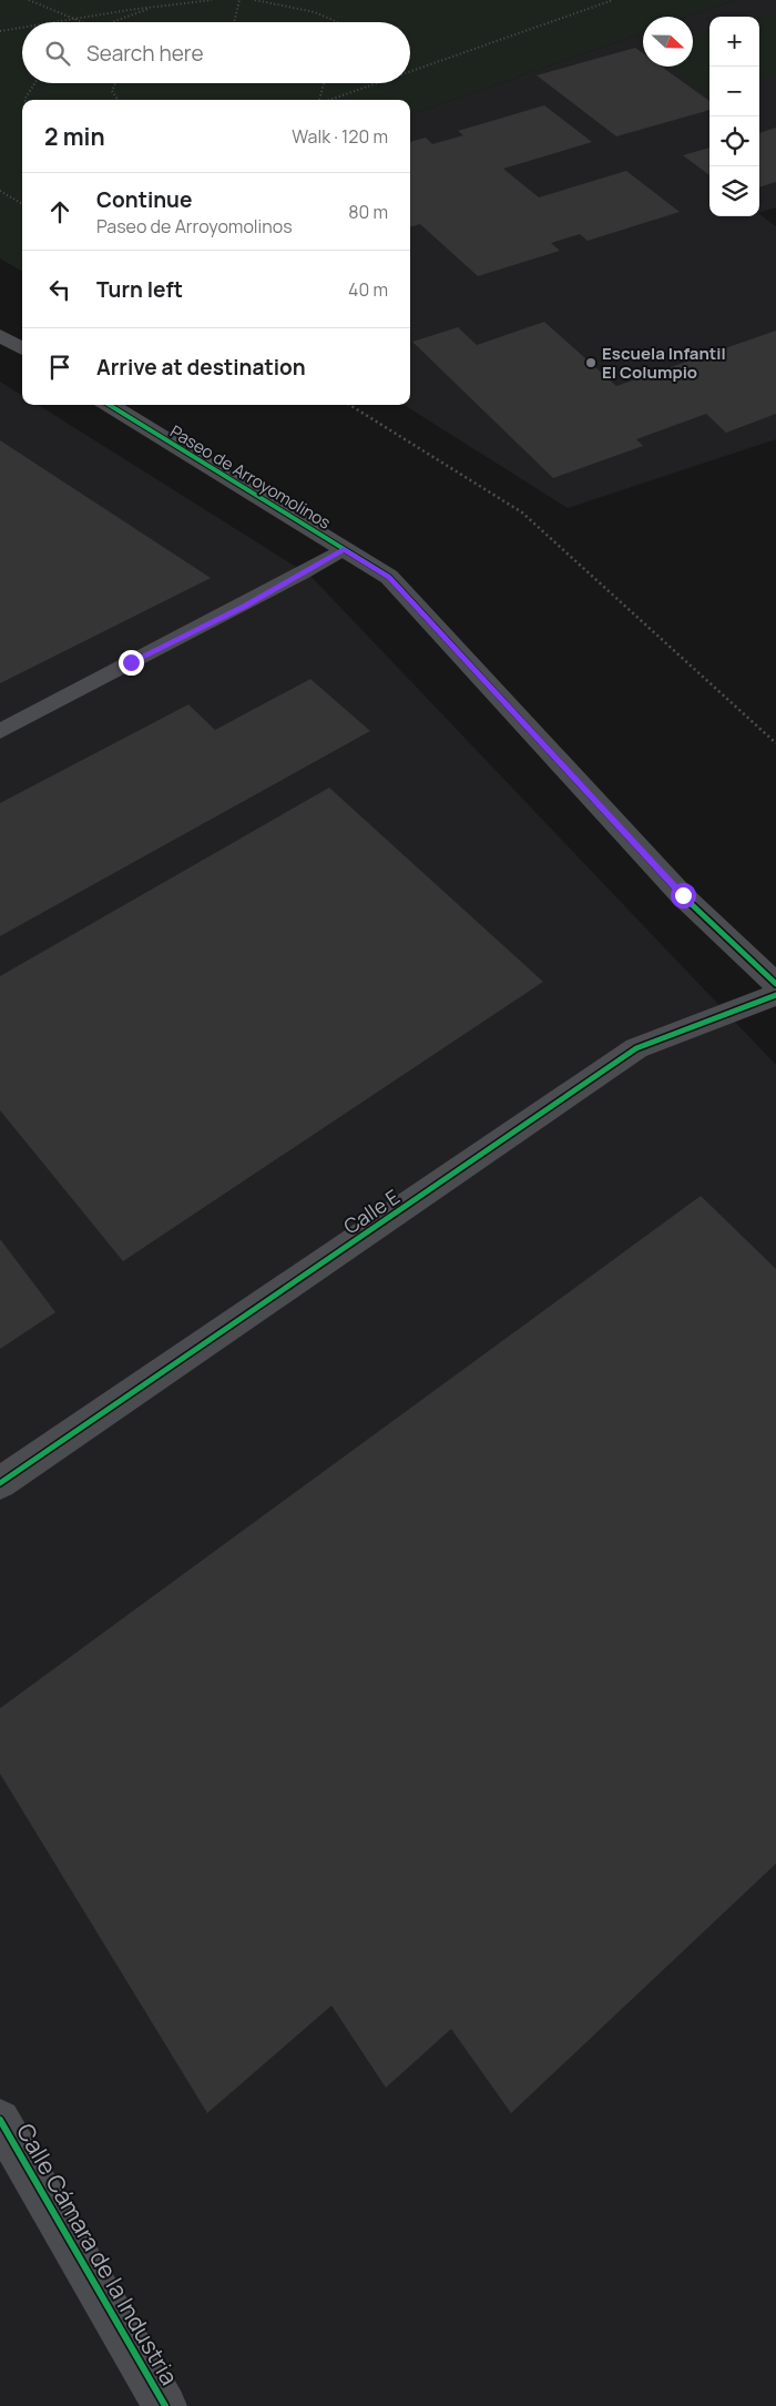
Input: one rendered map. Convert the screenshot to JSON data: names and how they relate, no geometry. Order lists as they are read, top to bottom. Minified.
{"streets":{"street":["Paseo de Arroyomolinos","Calle E","Calle Cámara de la Industria"]},"places":["Escuela Infantil El Columpio"],"north":"right","page":{"map_buttons":["+","−"],"search":"Search here","heading":["2 min","Walk · 120 m"],"list":[["Continue","Paseo de Arroyomolinos","80 m"],["Turn left","40 m"],"Arrive at destination"]}}
